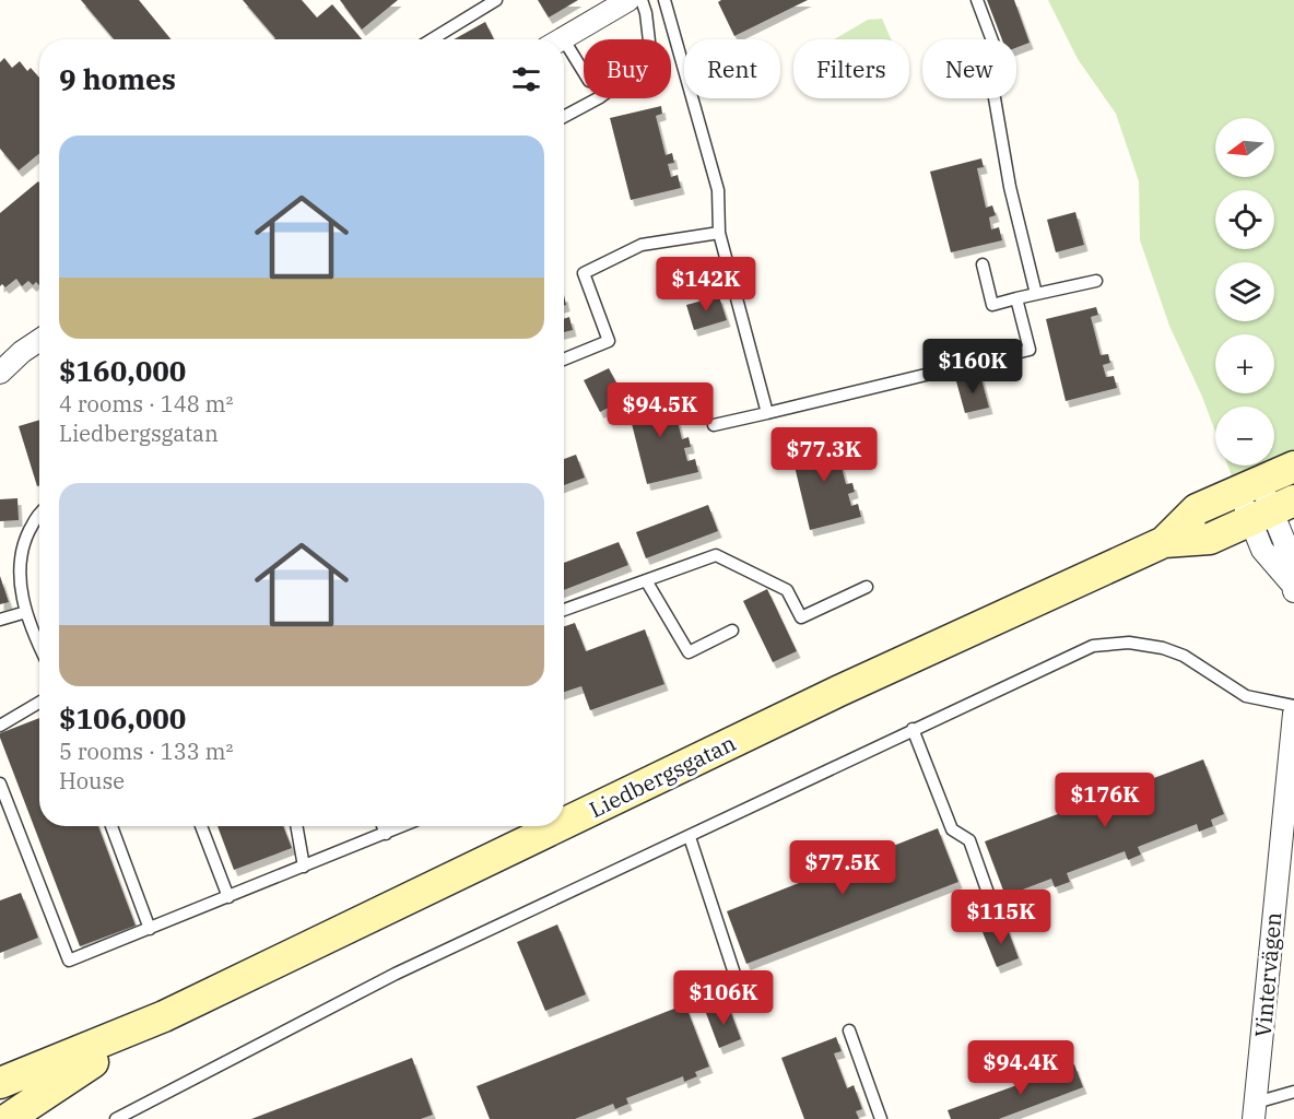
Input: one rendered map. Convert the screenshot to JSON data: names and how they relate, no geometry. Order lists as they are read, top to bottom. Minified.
{"streets":{"street":["Liedbergsgatan","Vintervägen"]},"north":"left","page":{"chip":["Buy","Rent","Filters","New"],"heading":"9 homes","map_buttons":["+","−"],"list":[{"name":"$160,000","note":"4 rooms · 148 m² · Liedbergsgatan"},{"name":"$106,000","note":"5 rooms · 133 m² · House"}],"price":["$142K","$160K","$94.5K","$77.3K","$176K","$77.5K","$115K","$106K","$94.4K"]}}
